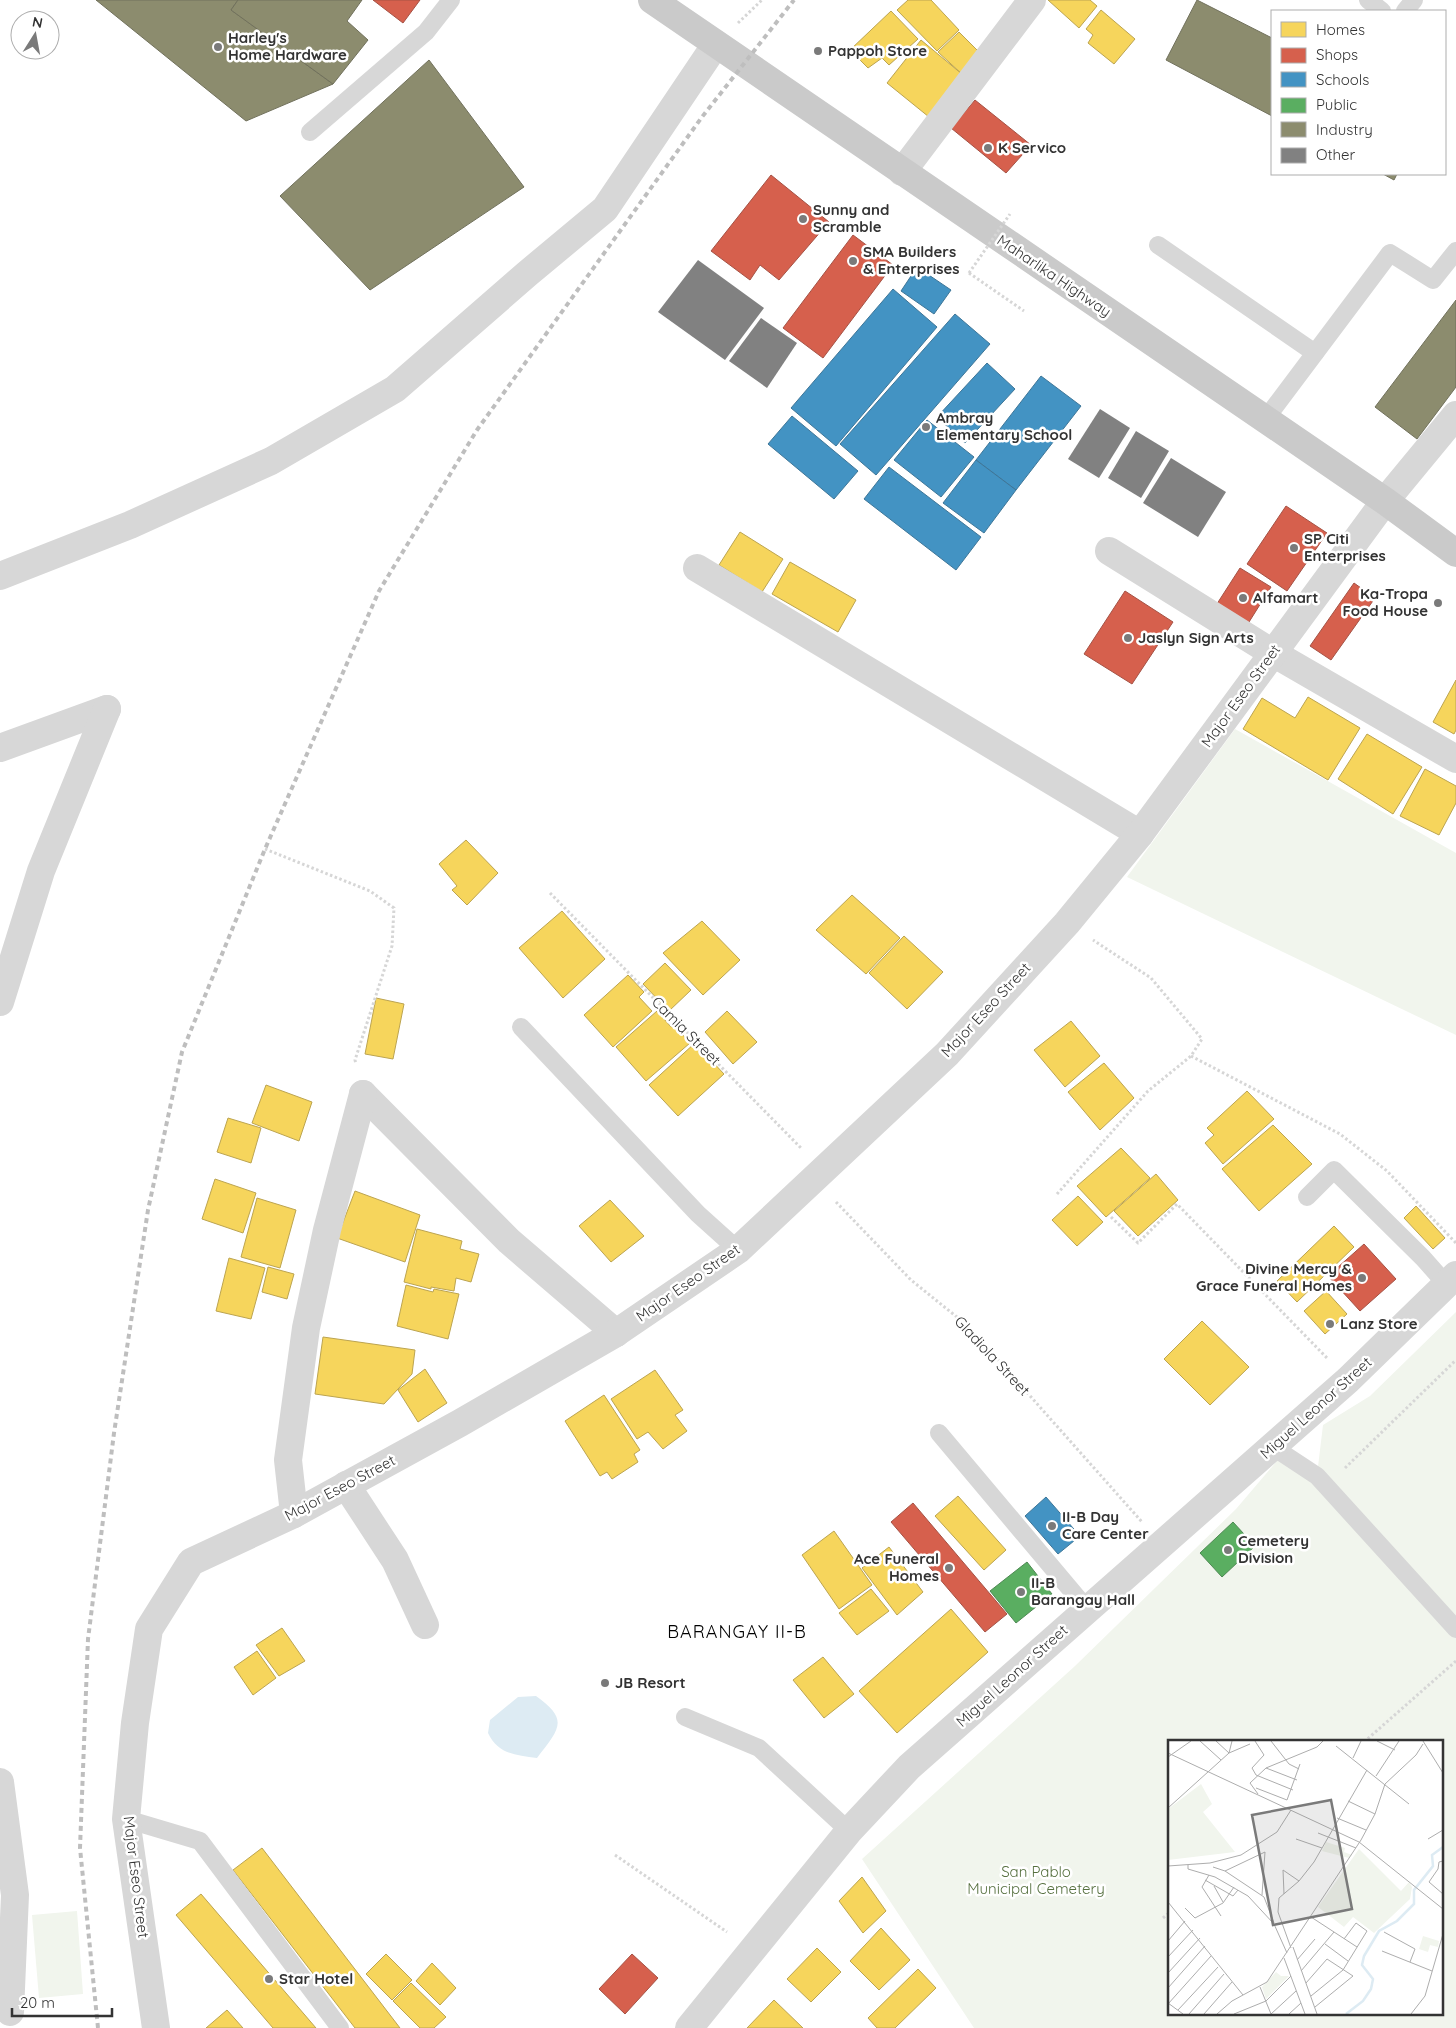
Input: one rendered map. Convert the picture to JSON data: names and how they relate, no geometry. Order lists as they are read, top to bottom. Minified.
{"streets":{"main road":["Maharlika Highway"],"street":["Major Eseo Street","Miguel Leonor Street"],"path":["Camia Street","Gladiola Street"]},"crossings":[["Maharlika Highway","Major Eseo Street"],["Major Eseo Street","Camia Street"],["Major Eseo Street","Gladiola Street"],["Camia Street","Gladiola Street"],["Gladiola Street","Miguel Leonor Street"]],"districts":["BARANGAY II-B"],"parks":["San Pablo Municipal Cemetery"],"places":["Harley's Home Hardware","Pappoh Store","K Servico","Sunny and Scramble","SMA Builders & Enterprises","Ambray Elementary School","SP Citi Enterprises","Alfamart","Ka-Tropa Food House","Jaslyn Sign Arts","Divine Mercy & Grace Funeral Homes","Lanz Store","II-B Day Care Center","Cemetery Division","Ace Funeral Homes","II-B Barangay Hall","JB Resort","Star Hotel"],"legend":["Homes","Shops","Schools","Public","Industry","Other"],"scale_bar":"20 m","north":"top"}
